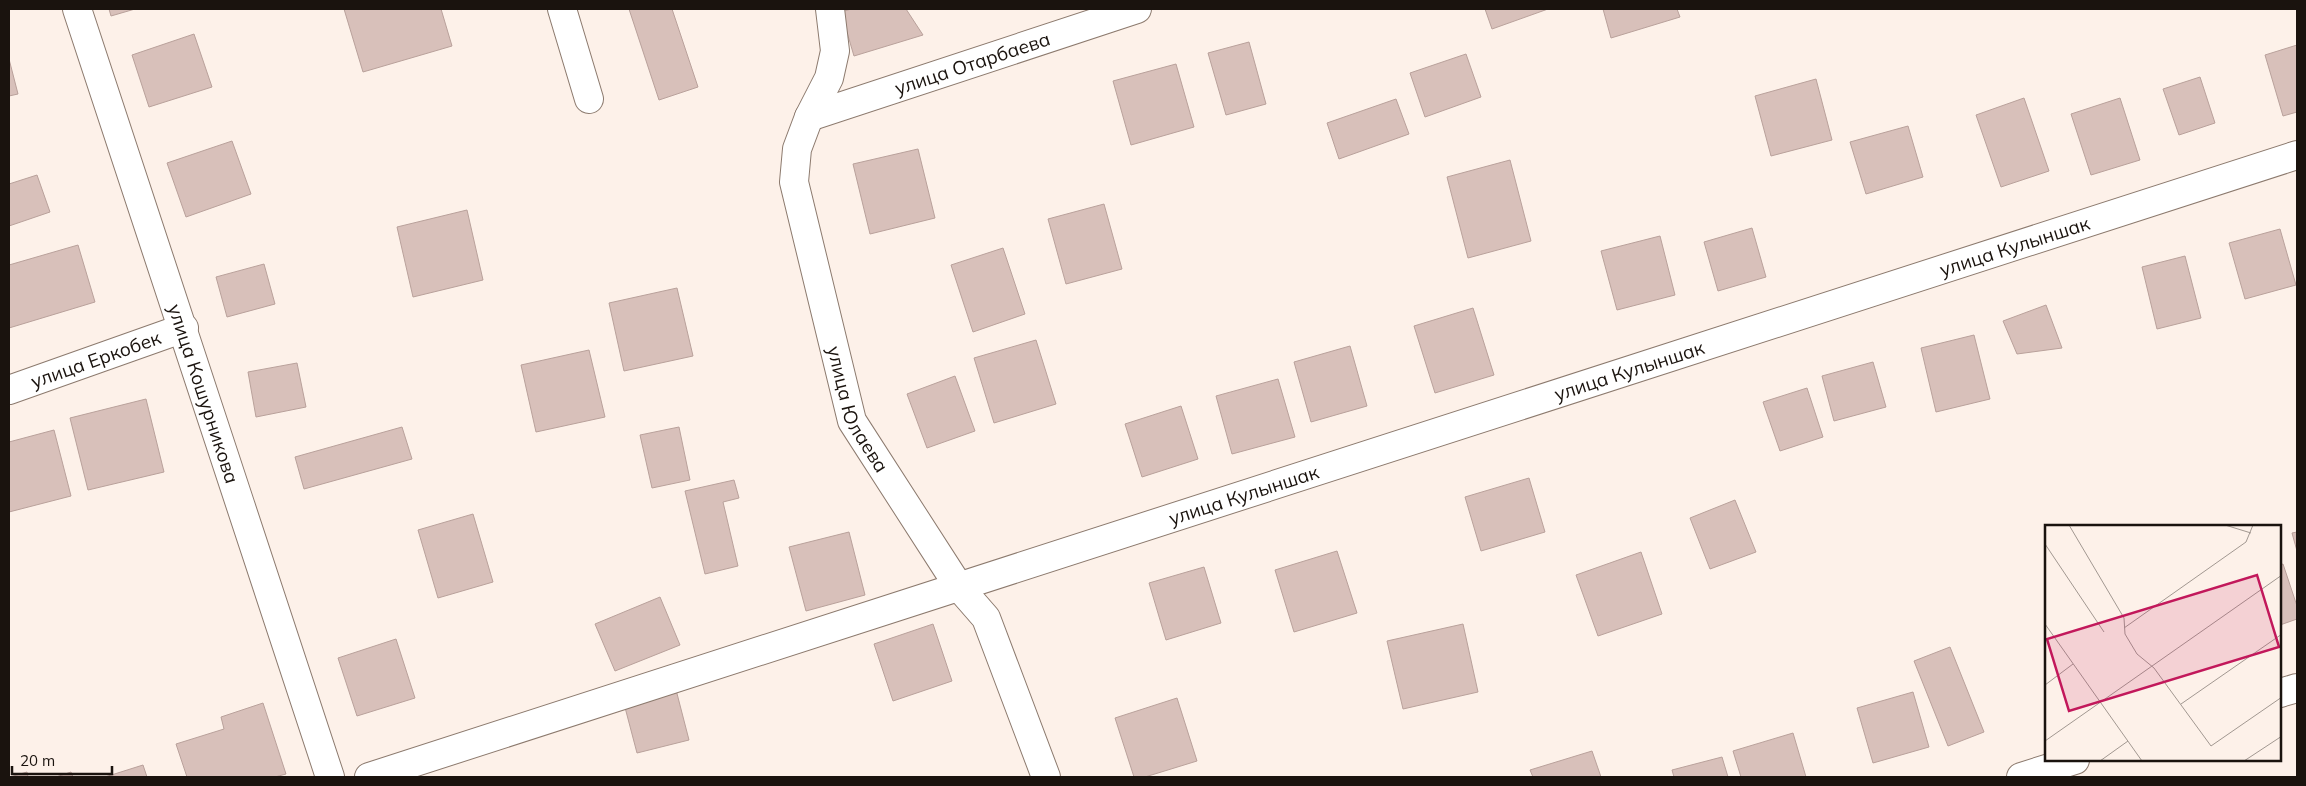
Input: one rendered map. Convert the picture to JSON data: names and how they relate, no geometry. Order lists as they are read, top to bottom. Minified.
{"streets":{"street":["улица Отарбаева","улица Кулыншак","улица Еркобек","улица Кошурникова","улица Юлаева"]},"crossings":[["улица Отарбаева","улица Юлаева"],["улица Кулыншак","улица Юлаева"],["улица Еркобек","улица Кошурникова"]],"scale_bar":"20 m"}
